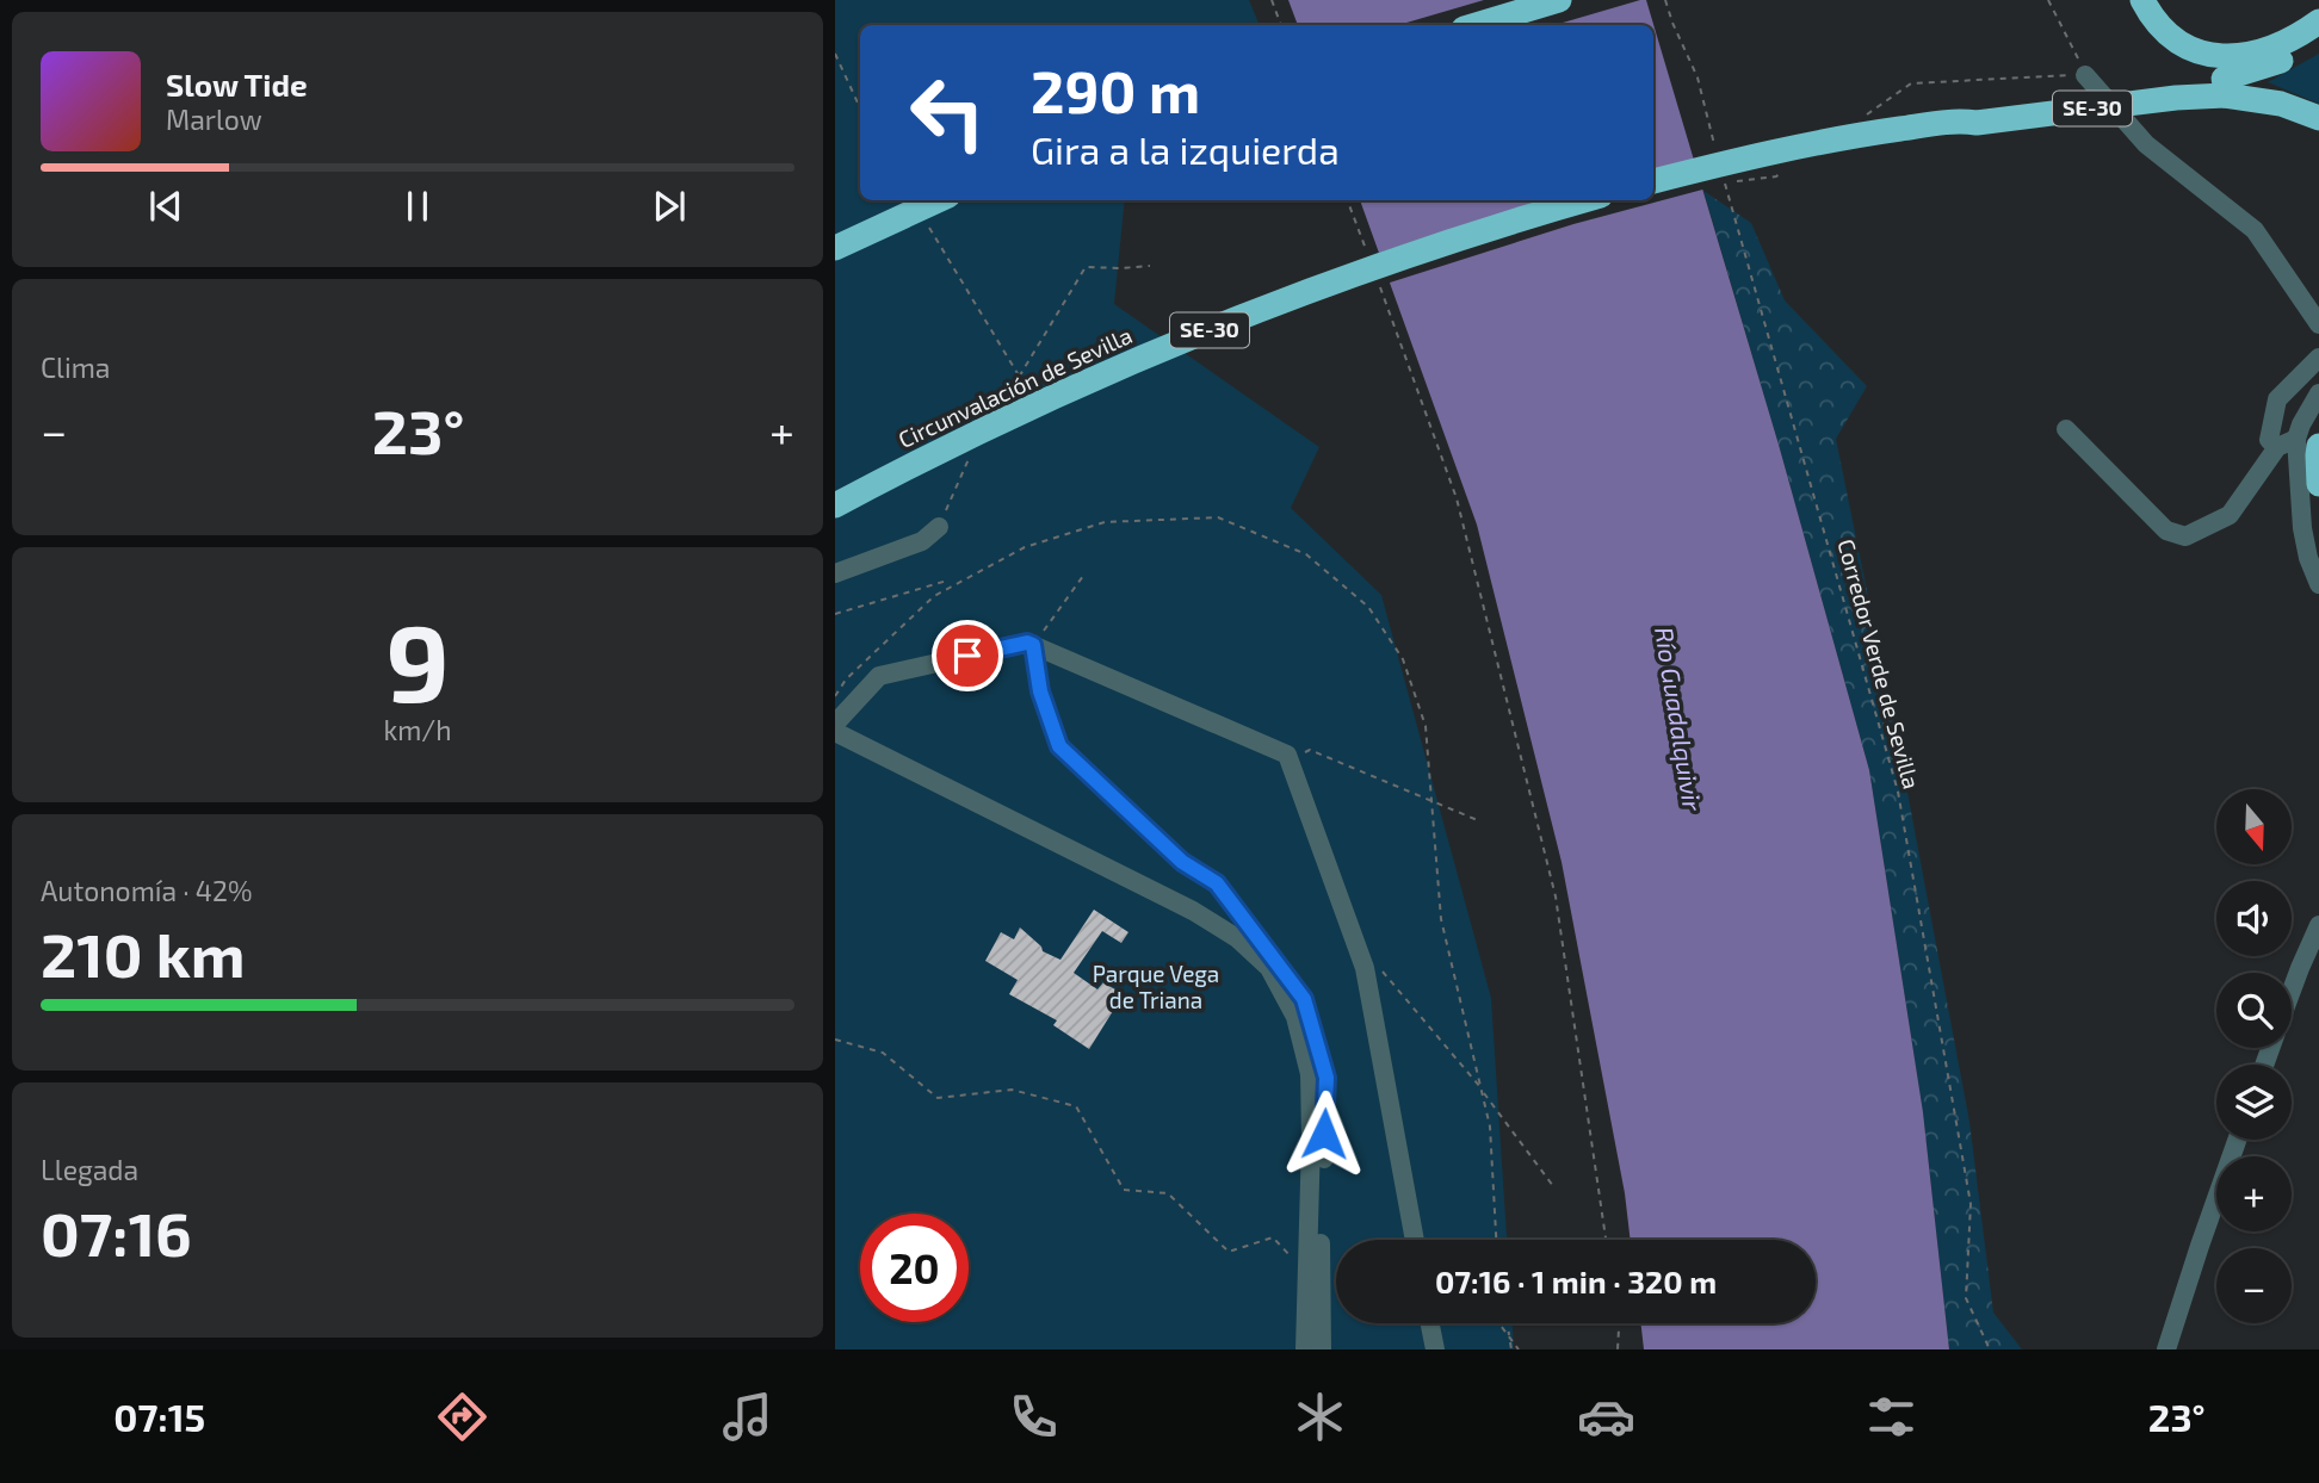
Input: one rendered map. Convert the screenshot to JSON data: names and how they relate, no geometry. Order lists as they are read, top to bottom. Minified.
{"streets":{"highway":["SE-30","Circunvalación de Sevilla"],"path":["Corredor Verde de Sevilla"]},"water":["Río Guadalquivir"],"parks":["Parque Vega de Triana"],"north":"bottom","page":{"turn":["290 m","Gira a la izquierda"],"song":["Slow Tide","Marlow"],"tile":["Clima",["9","km/h"],["Autonomía · 42%","210 km"],["Llegada","07:16"]],"heat":["−","23°","+"],"map_buttons":["+","−"],"limit":"20","trip":"07:16 · 1 min · 320 m","tabs":["07:15","23°"]}}
